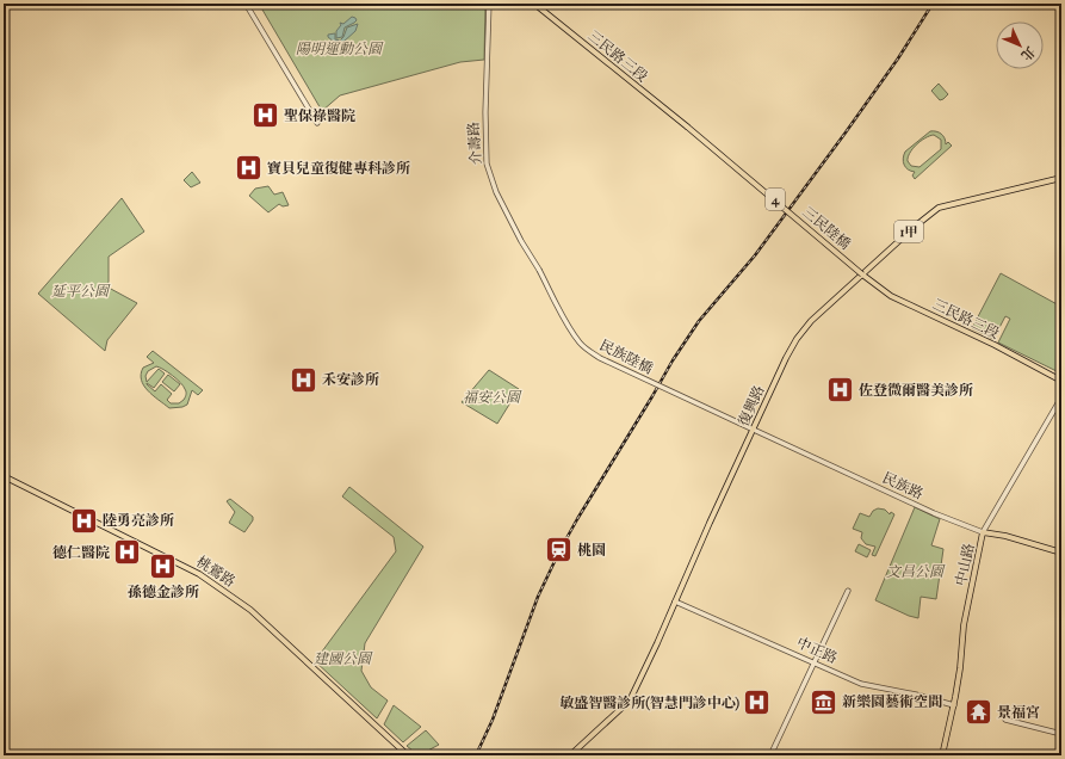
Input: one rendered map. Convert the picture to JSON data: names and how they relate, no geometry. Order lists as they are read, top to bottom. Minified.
{"streets":{"main road":["三民路三段","4","三民陸橋","1甲","復興路","民族路","中山路","桃鶯路"],"street":["介壽路","民族陸橋","中正路"]},"crossings":[["三民路三段","三民陸橋"],["三民路三段","復興路"],["介壽路","民族陸橋"],["三民陸橋","復興路"],["民族陸橋","民族路"],["復興路","民族路"],["復興路","中正路"],["民族路","中山路"],["中山路","中正路"]],"parks":["陽明運動公園","延平公園","福安公園","文昌公園","建國公園"],"places":{"hospital":["聖保祿醫院","寶貝兒童復健專科診所","禾安診所","佐登微爾醫美診所","陸勇亮診所","德仁醫院","孫德金診所","敏盛智醫診所(智慧門診中心)"],"station":["桃園"],"museum":["新樂園藝術空間"],"temple":["景福宮"]},"north":"bottom right"}
